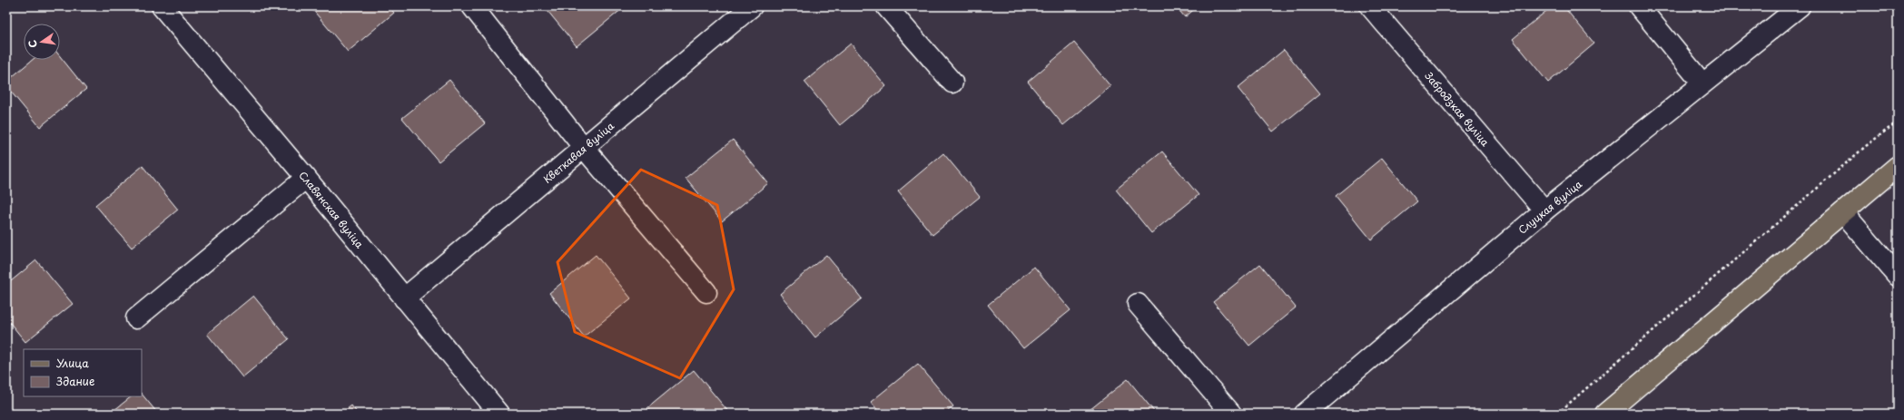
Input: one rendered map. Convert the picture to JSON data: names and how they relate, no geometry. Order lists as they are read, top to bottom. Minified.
{"streets":{"street":["Забродзкая вуліца","Кветкавая вуліца","Слуцкая вуліца","Славянская вуліца"]},"crossings":[["Забродзкая вуліца","Слуцкая вуліца"],["Кветкавая вуліца","Славянская вуліца"]],"legend":["Улица","Здание"],"north":"left"}
